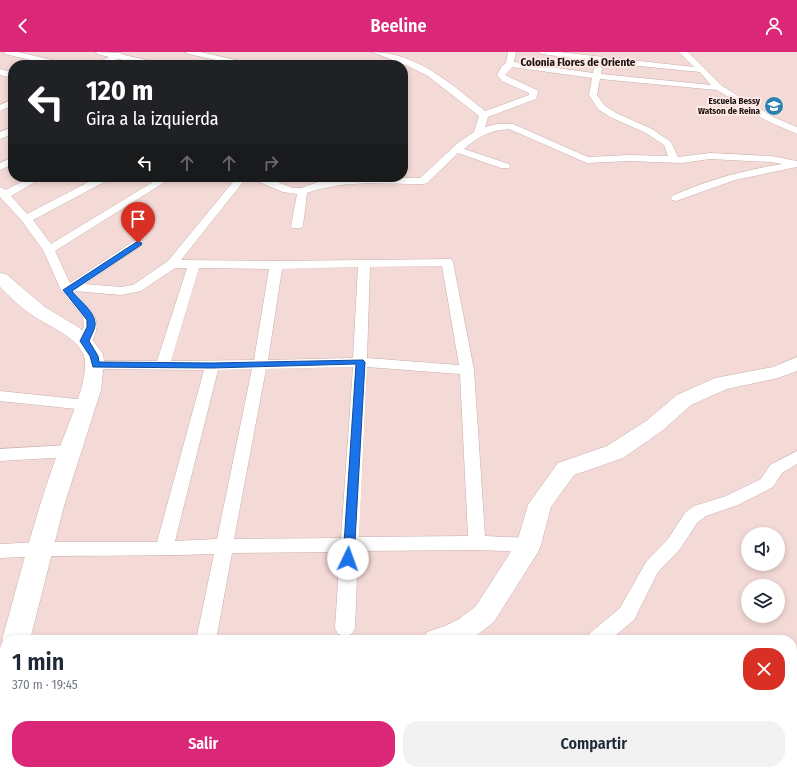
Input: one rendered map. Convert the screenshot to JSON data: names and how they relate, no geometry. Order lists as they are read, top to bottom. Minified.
{"districts":["Colonia Flores de Oriente"],"places":{"school or university":["Escuela Bessy Watson de Reina"]},"page":{"header":"Beeline","turn":["120 m","Gira a la izquierda"],"heading":["1 min","370 m · 19:45"],"buttons":["Salir","Compartir"]}}
